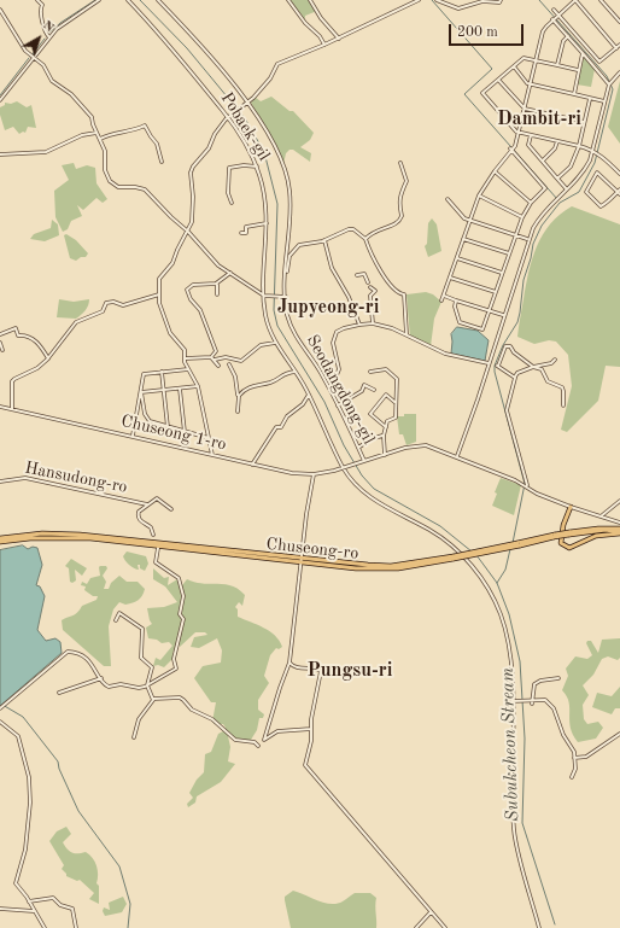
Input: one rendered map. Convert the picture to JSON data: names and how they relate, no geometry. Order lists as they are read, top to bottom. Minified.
{"streets":{"main road":["Chuseong-ro"],"street":["Pobaek-gil","Seodangdong-gil","Chuseong 1-ro","Hansudong-ro"]},"crossings":[["Seodangdong-gil","Chuseong 1-ro"]],"districts":["Dambit-ri","Jupyeong-ri","Pungsu-ri"],"water":["Subukcheon Stream"],"scale_bar":"200 m","north":"top right"}
